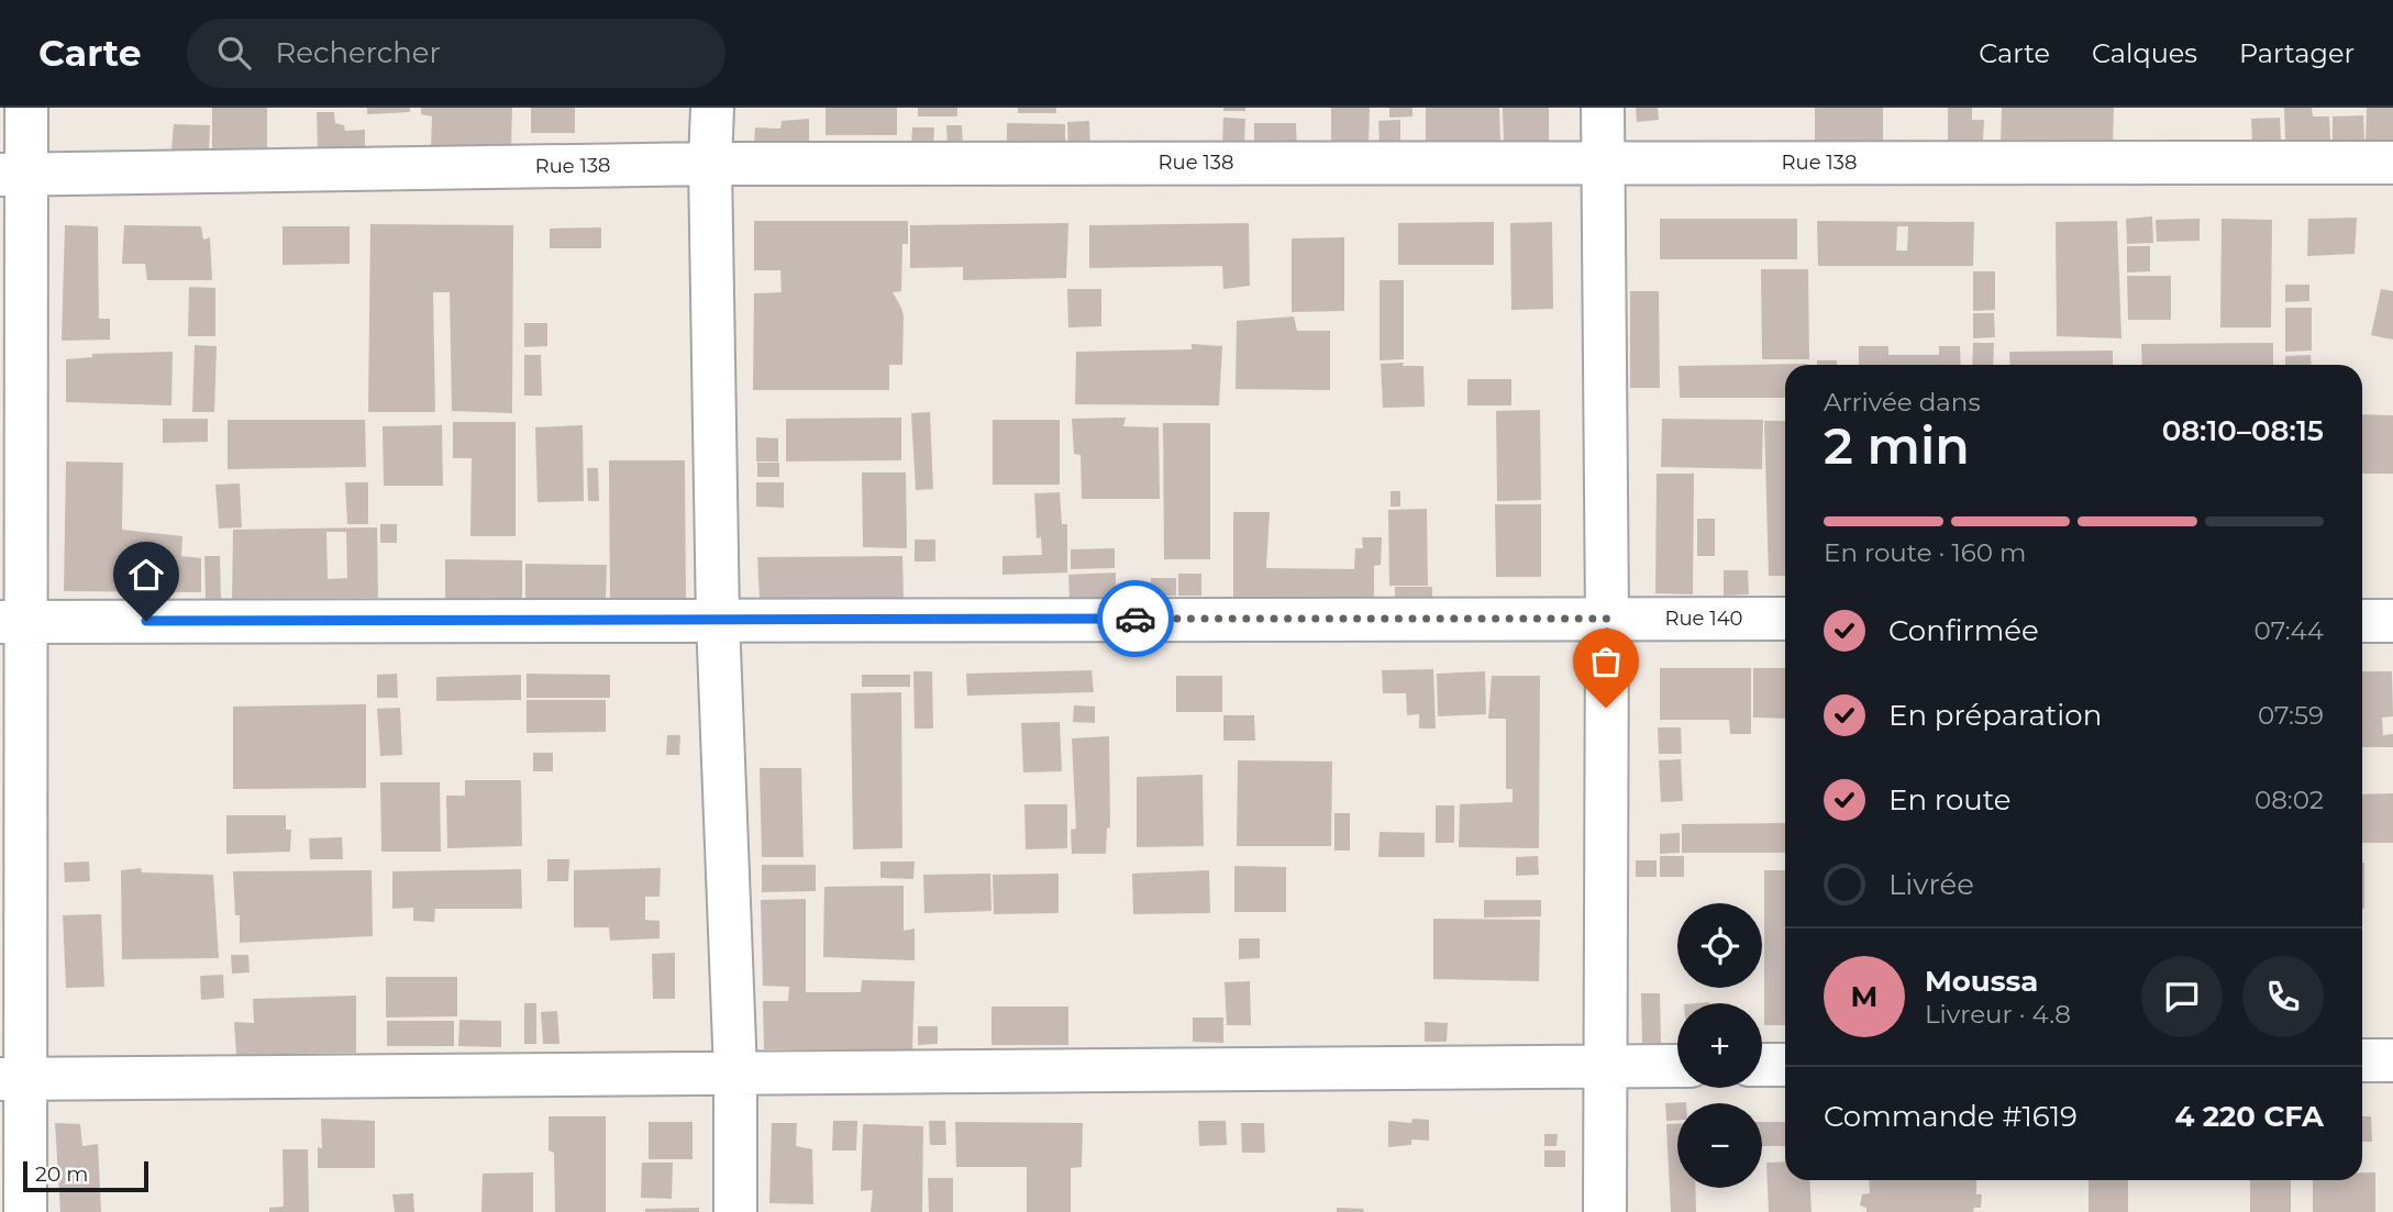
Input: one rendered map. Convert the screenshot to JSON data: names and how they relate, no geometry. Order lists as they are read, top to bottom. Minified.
{"streets":{"street":["Rue 138","Rue 140"]},"scale_bar":"20 m","page":{"header":"Carte","search":"Rechercher","nav":["Carte","Calques","Partager"],"heading":["2 min","Arrivée dans","08:10–08:15"],"panel":["Moussa","Livreur · 4.8","Commande #1619","4 220 CFA"],"bar":"En route · 160 m","list":[["Confirmée","07:44"],["En préparation","07:59"],["En route","08:02"],"Livrée"],"map_buttons":["+","−"],"round":"M","scale":"20 m"}}
